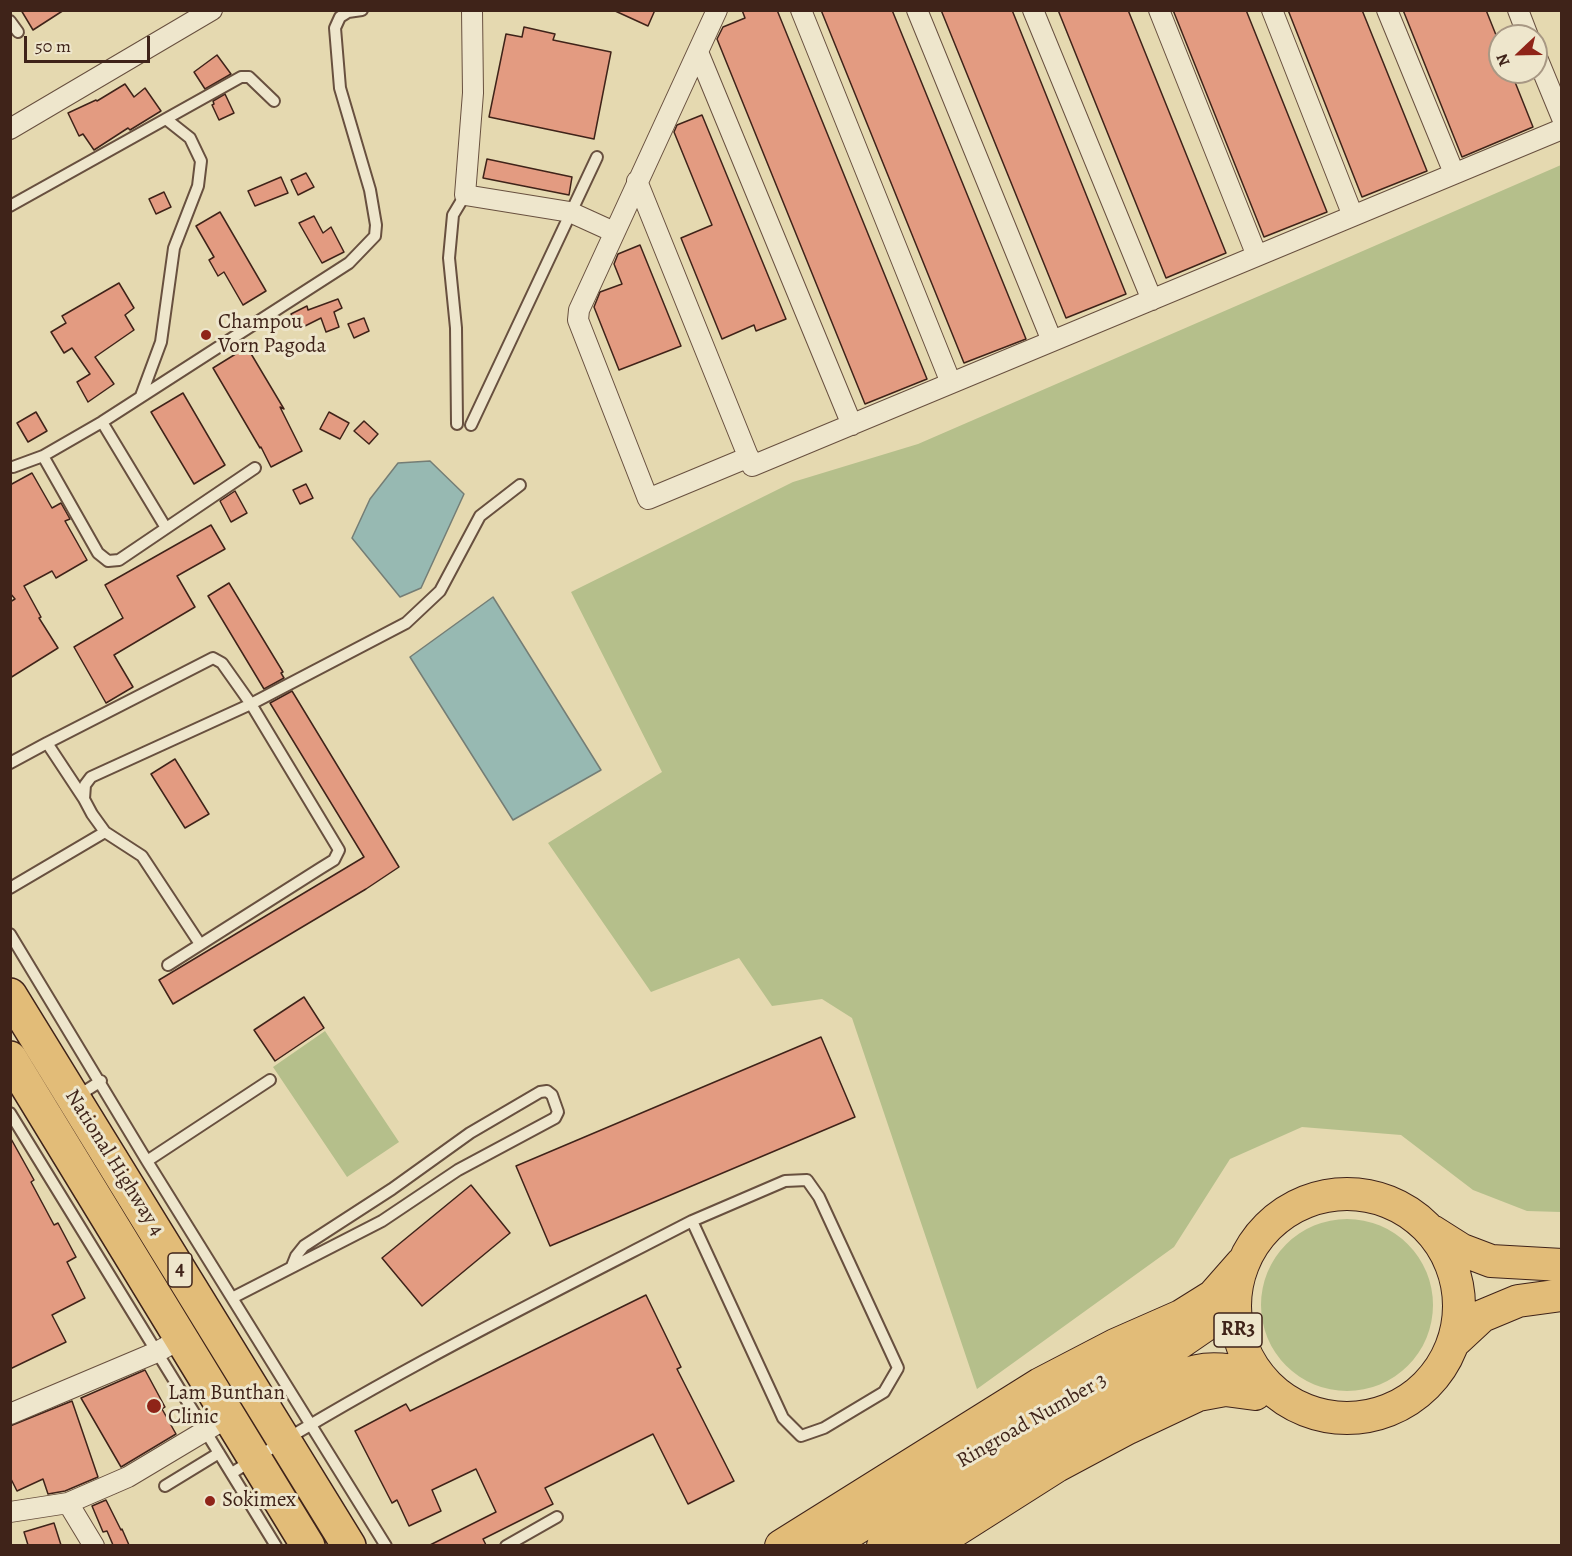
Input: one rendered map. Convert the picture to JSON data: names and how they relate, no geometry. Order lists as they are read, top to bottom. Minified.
{"streets":{"highway":["National Highway 4","4"],"main road":["RR3","Ringroad Number 3"]},"crossings":[["RR3","Ringroad Number 3"]],"places":["Champou Vorn Pagoda","Lam Bunthan Clinic","Sokimex"],"scale_bar":"50 m","north":"left"}
